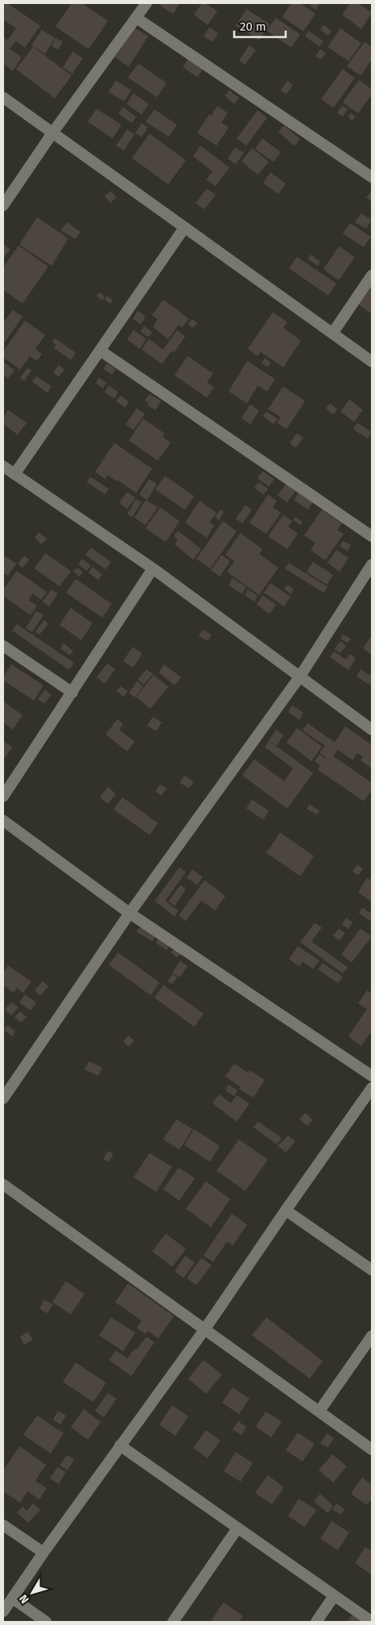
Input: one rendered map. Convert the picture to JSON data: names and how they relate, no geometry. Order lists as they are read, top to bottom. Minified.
{"scale_bar":"20 m","north":"bottom left"}
